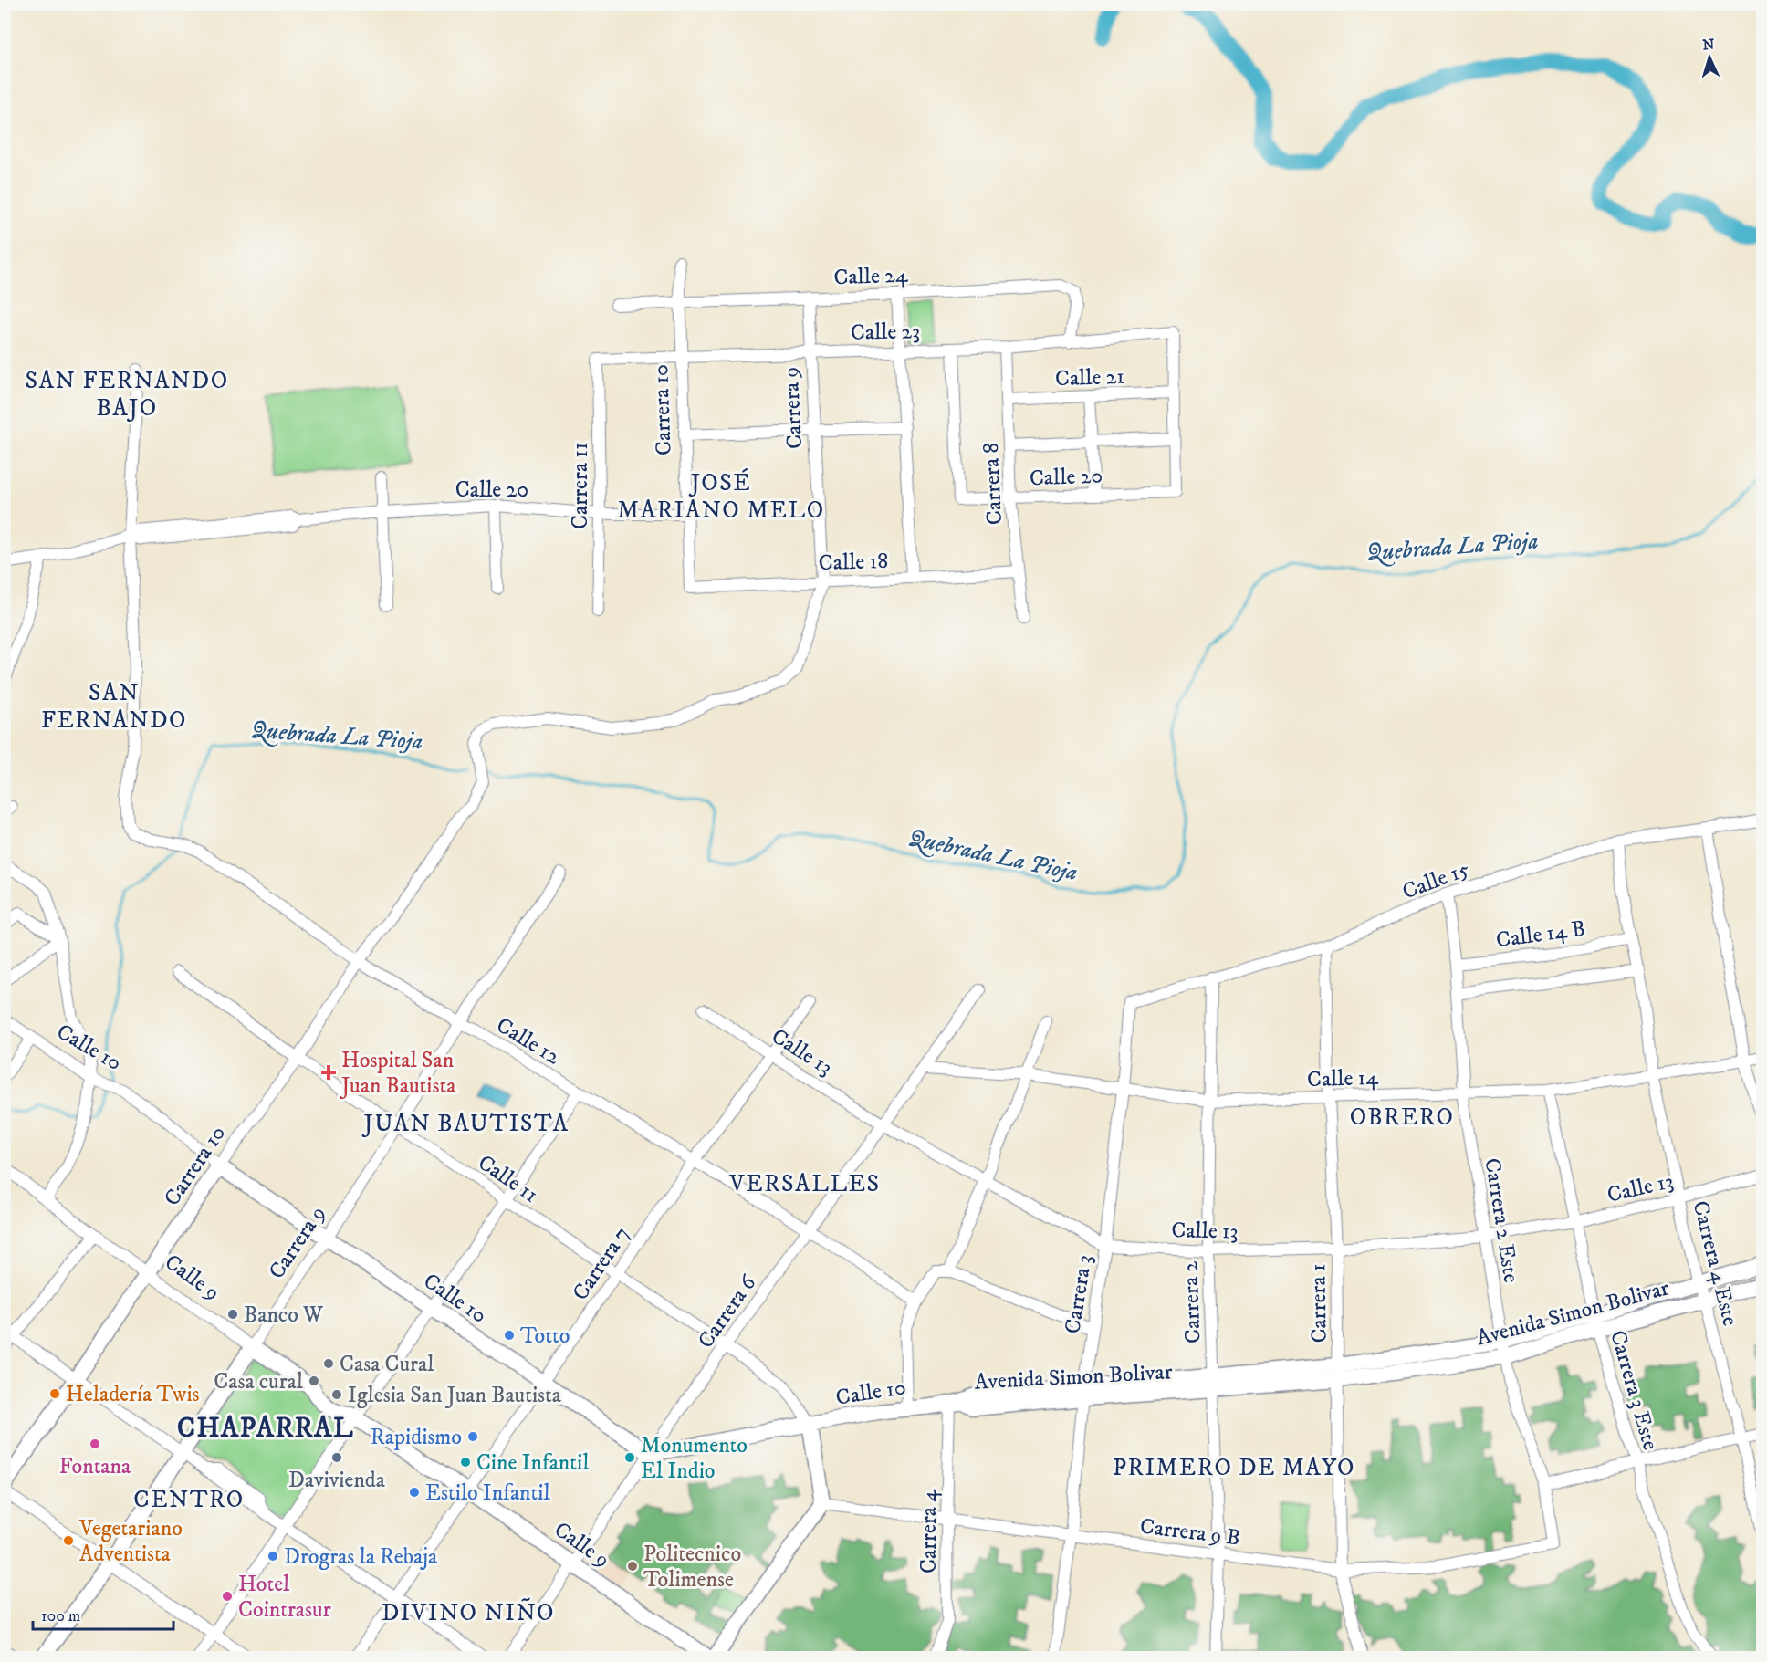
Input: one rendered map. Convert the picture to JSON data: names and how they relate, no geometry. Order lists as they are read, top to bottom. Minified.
{"streets":{"main road":["Carrera 9","Carrera 10","Calle 10","Calle 9","Avenida Simon Bolivar"],"street":["Calle 24","Calle 23","Calle 21","Calle 20","Carrera 8","Carrera 11","Calle 18","Calle 15","Calle 14 B","Calle 12","Calle 13","Calle 14","Calle 11","Carrera 2 Este","Carrera 7","Carrera 4 Este","Carrera 3","Carrera 2","Carrera 1","Carrera 6","Carrera 3 Este","Carrera 4","Carrera 9 B"]},"crossings":[["Calle 24","Calle 23"],["Calle 24","Carrera 9"],["Calle 24","Carrera 10"],["Calle 23","Calle 21"],["Calle 23","Carrera 9"],["Calle 23","Carrera 10"],["Calle 23","Calle 20"],["Calle 23","Carrera 8"],["Calle 23","Carrera 11"],["Calle 21","Carrera 8"],["Carrera 9","Carrera 10"],["Carrera 9","Calle 18"],["Carrera 9","Calle 12"],["Carrera 9","Calle 10"],["Carrera 9","Calle 11"],["Carrera 9","Calle 9"],["Carrera 10","Calle 20"],["Carrera 10","Calle 18"],["Carrera 10","Calle 12"],["Carrera 10","Calle 10"],["Carrera 10","Calle 11"],["Carrera 10","Calle 9"],["Calle 20","Carrera 8"],["Calle 20","Carrera 11"],["Calle 20","Calle 12"],["Carrera 8","Calle 18"],["Calle 15","Carrera 2 Este"],["Calle 15","Carrera 4 Este"],["Calle 15","Carrera 3"],["Calle 15","Carrera 2"],["Calle 15","Carrera 1"],["Calle 14 B","Carrera 2 Este"],["Calle 14 B","Carrera 4 Este"],["Calle 12","Carrera 7"],["Calle 12","Carrera 6"],["Calle 10","Calle 11"],["Calle 10","Carrera 7"],["Calle 10","Carrera 6"],["Calle 10","Avenida Simon Bolivar"],["Calle 10","Carrera 4"],["Calle 13","Carrera 2 Este"],["Calle 13","Carrera 7"],["Calle 13","Carrera 4 Este"],["Calle 13","Carrera 3"],["Calle 13","Carrera 2"],["Calle 13","Carrera 1"],["Calle 13","Carrera 6"],["Calle 13","Carrera 3 Este"],["Calle 14","Carrera 2 Este"],["Calle 14","Carrera 4 Este"],["Calle 14","Carrera 3"],["Calle 14","Carrera 2"],["Calle 14","Carrera 1"],["Calle 14","Carrera 6"],["Calle 14","Carrera 3 Este"],["Calle 11","Carrera 7"],["Calle 11","Carrera 6"],["Carrera 2 Este","Avenida Simon Bolivar"],["Carrera 2 Este","Carrera 9 B"],["Carrera 7","Calle 9"],["Carrera 4 Este","Avenida Simon Bolivar"],["Calle 9","Carrera 6"],["Carrera 3","Avenida Simon Bolivar"],["Carrera 3","Carrera 9 B"],["Carrera 2","Avenida Simon Bolivar"],["Carrera 2","Carrera 9 B"],["Carrera 1","Avenida Simon Bolivar"],["Carrera 1","Carrera 9 B"],["Avenida Simon Bolivar","Carrera 3 Este"],["Avenida Simon Bolivar","Carrera 4"],["Carrera 4","Carrera 9 B"]],"districts":["SAN FERNANDO BAJO","JOSÉ MARIANO MELO","SAN FERNANDO","OBRERO","JUAN BAUTISTA","VERSALLES","CHAPARRAL","PRIMERO DE MAYO","CENTRO","DIVINO NIÑO"],"water":["Quebrada La Pioja"],"places":{"health":["Hospital San Juan Bautista"],"other":["Banco W","Totto","Casa Cural","Casa cural","Heladería Twis","Iglesia San Juan Bautista","Rapidismo","Fontana","Davivienda","Monumento El Indio","Cine Infantil","Estilo Infantil","Vegetariano Adventista","Drogras la Rebaja","Politecnico Tolimense","Hotel Cointrasur"]},"scale_bar":"100 m","north":"top"}
